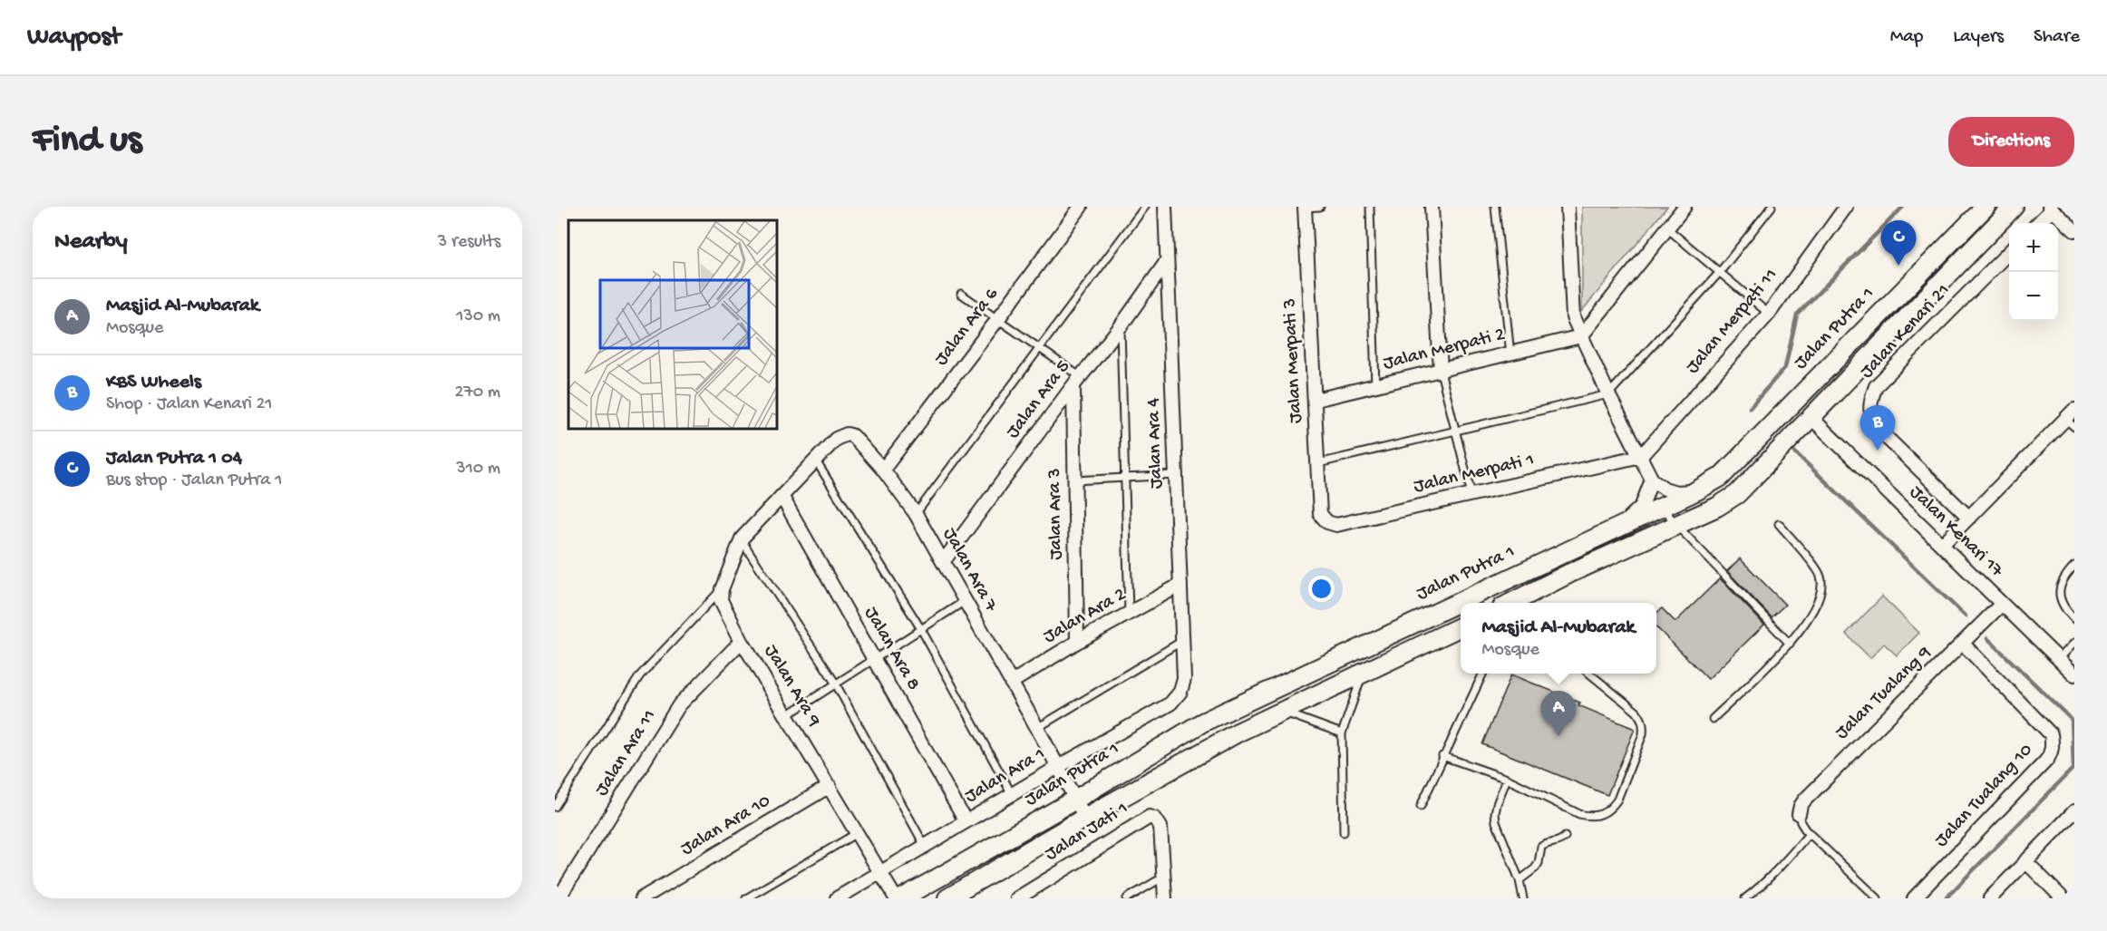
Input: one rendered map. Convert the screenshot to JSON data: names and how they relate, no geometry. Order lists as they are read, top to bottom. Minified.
{"streets":{"main road":["Jalan Putra 1"],"street":["Jalan Merpati 11","Jalan Ara 6","Jalan Kenari 21","Jalan Merpati 2","Jalan Merpati 3","Jalan Ara 5","Jalan Ara 4","Jalan Merpati 1","Jalan Ara 3","Jalan Kenari 17","Jalan Ara 7","Jalan Ara 2","Jalan Ara 8","Jalan Ara 9","Jalan Tualang 9","Jalan Ara 11","Jalan Ara 1","Jalan Tualang 10","Jalan Ara 10","Jalan Jati 1"]},"crossings":[["Jalan Merpati 11","Jalan Merpati 1"],["Jalan Ara 6","Jalan Ara 7"],["Jalan Putra 1","Jalan Ara 7"],["Jalan Merpati 2","Jalan Merpati 3"],["Jalan Merpati 3","Jalan Merpati 1"],["Jalan Ara 5","Jalan Ara 4"],["Jalan Ara 5","Jalan Ara 3"],["Jalan Ara 5","Jalan Ara 7"],["Jalan Ara 4","Jalan Ara 2"],["Jalan Ara 4","Jalan Ara 1"],["Jalan Ara 3","Jalan Ara 2"],["Jalan Kenari 17","Jalan Tualang 9"],["Jalan Ara 7","Jalan Ara 2"],["Jalan Ara 7","Jalan Ara 8"],["Jalan Ara 7","Jalan Ara 1"],["Jalan Ara 8","Jalan Ara 1"],["Jalan Ara 9","Jalan Ara 11"],["Jalan Ara 9","Jalan Ara 1"],["Jalan Ara 9","Jalan Ara 10"],["Jalan Tualang 9","Jalan Tualang 10"]],"page":{"header":"Waypost","nav":["Map","Layers","Share"],"buttons":"Directions","title":"Find us","heading":["Nearby","3 results"],"pins":["C","B","A"],"map_buttons":["+","−"],"list":[{"mark":"A","name":"Masjid Al-Mubarak","note":"Mosque","value":"130 m"},{"mark":"B","name":"KBS Wheels","note":"Shop · Jalan Kenari 21","value":"270 m"},{"mark":"C","name":"Jalan Putra 1 04","note":"Bus stop · Jalan Putra 1","value":"310 m"}],"popup":["Masjid Al-Mubarak","Mosque"]}}
